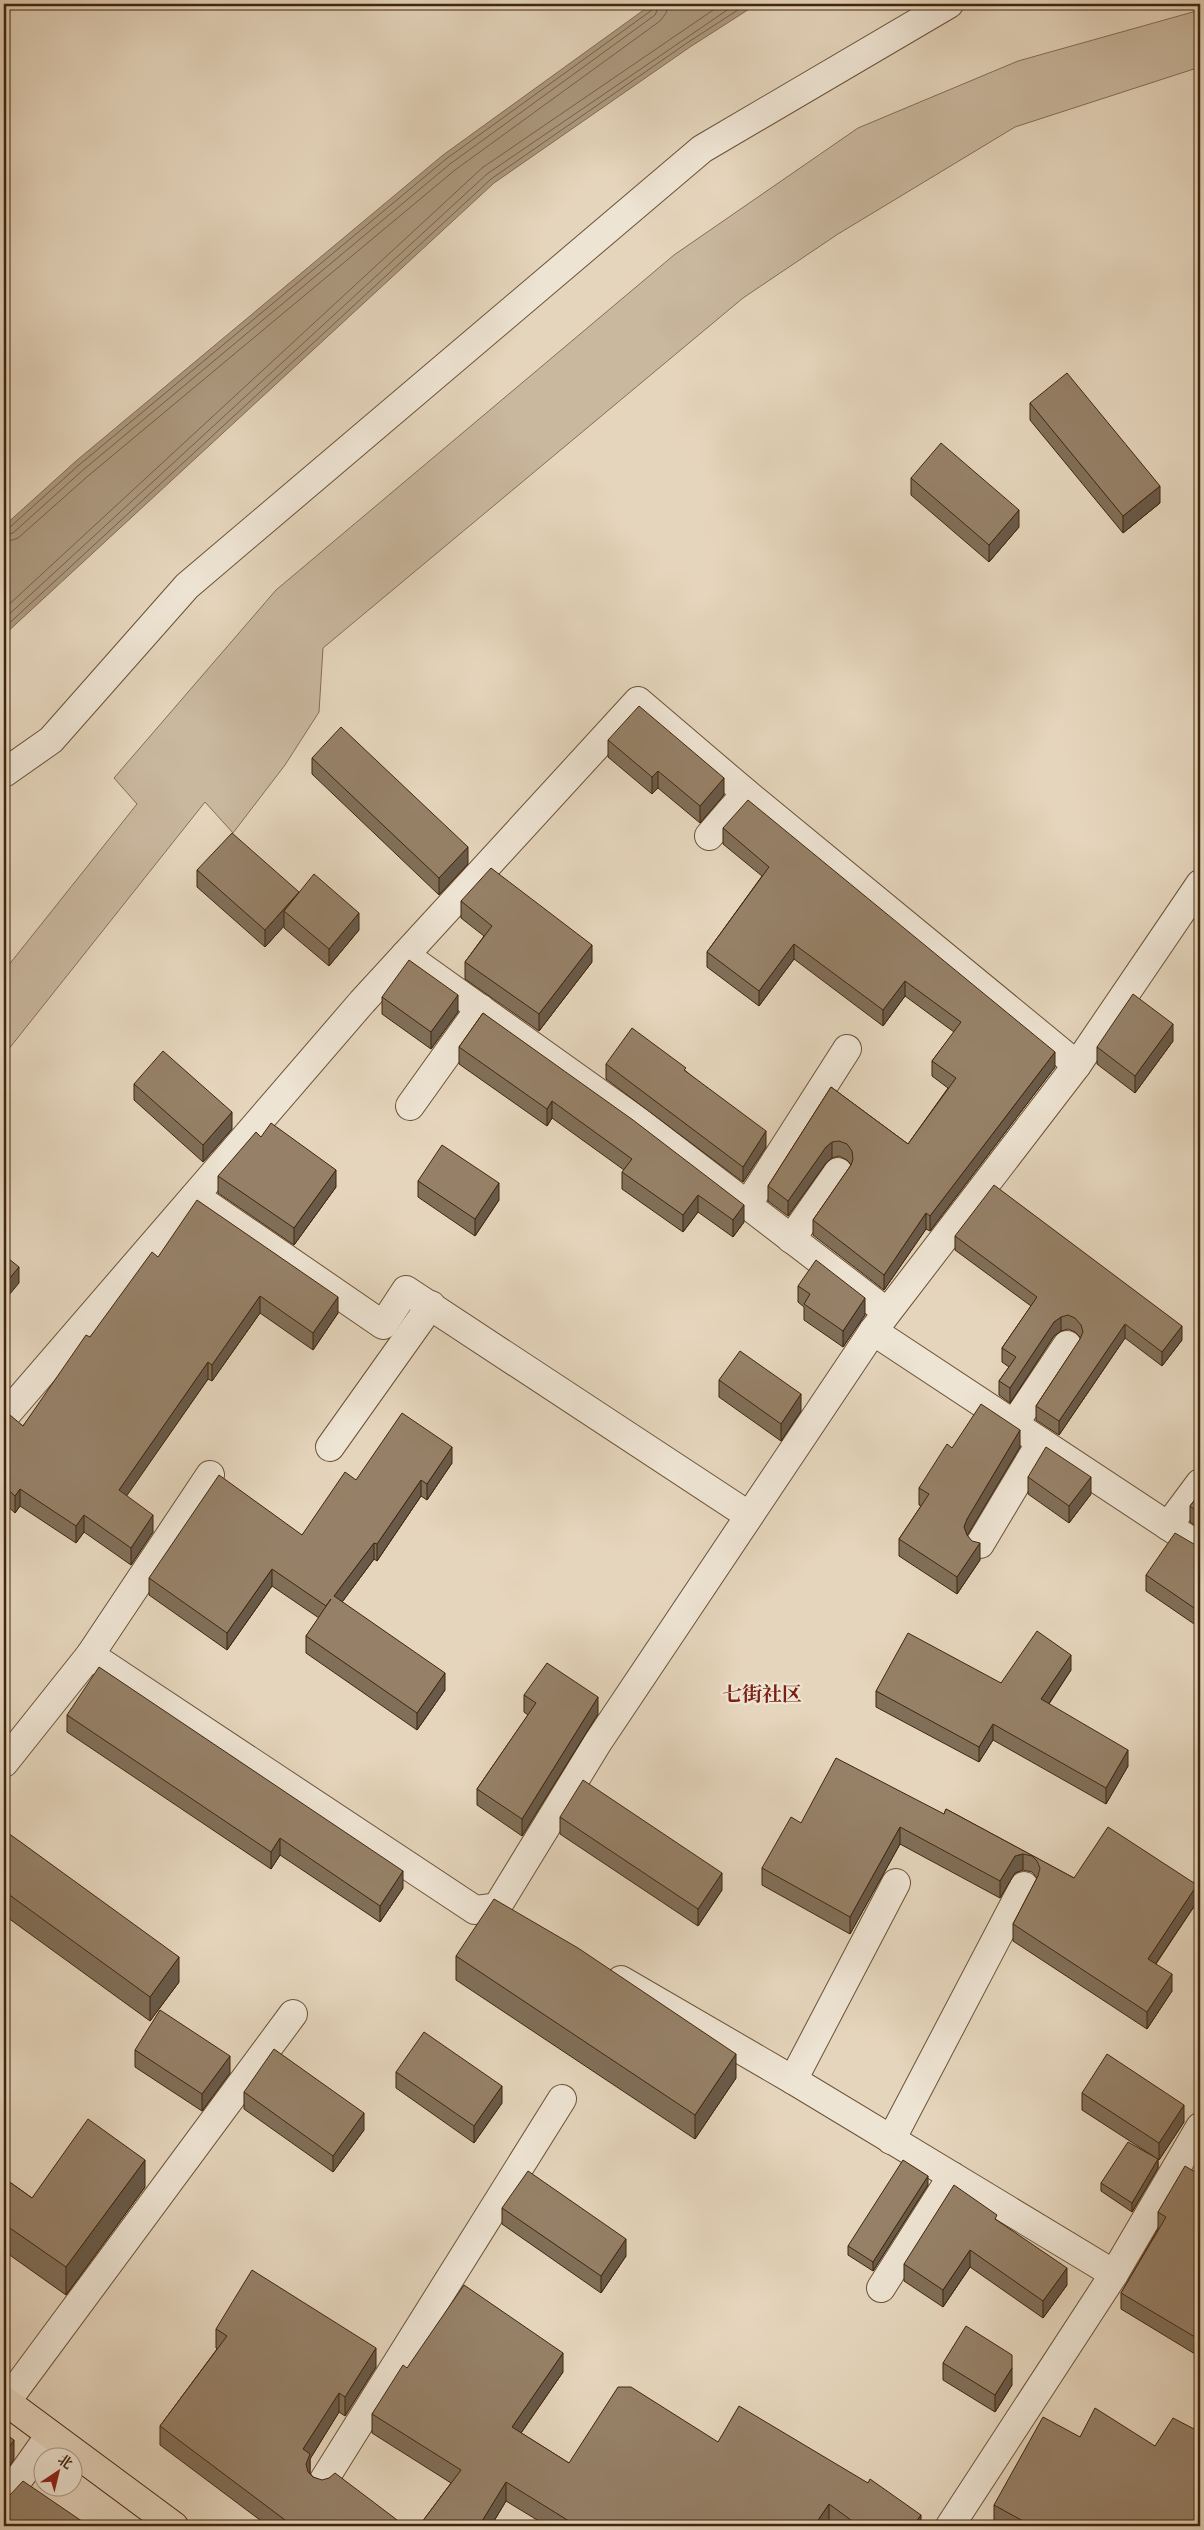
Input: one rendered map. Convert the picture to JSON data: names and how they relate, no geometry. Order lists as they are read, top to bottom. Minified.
{"districts":["七街社区"],"north":"top right"}
